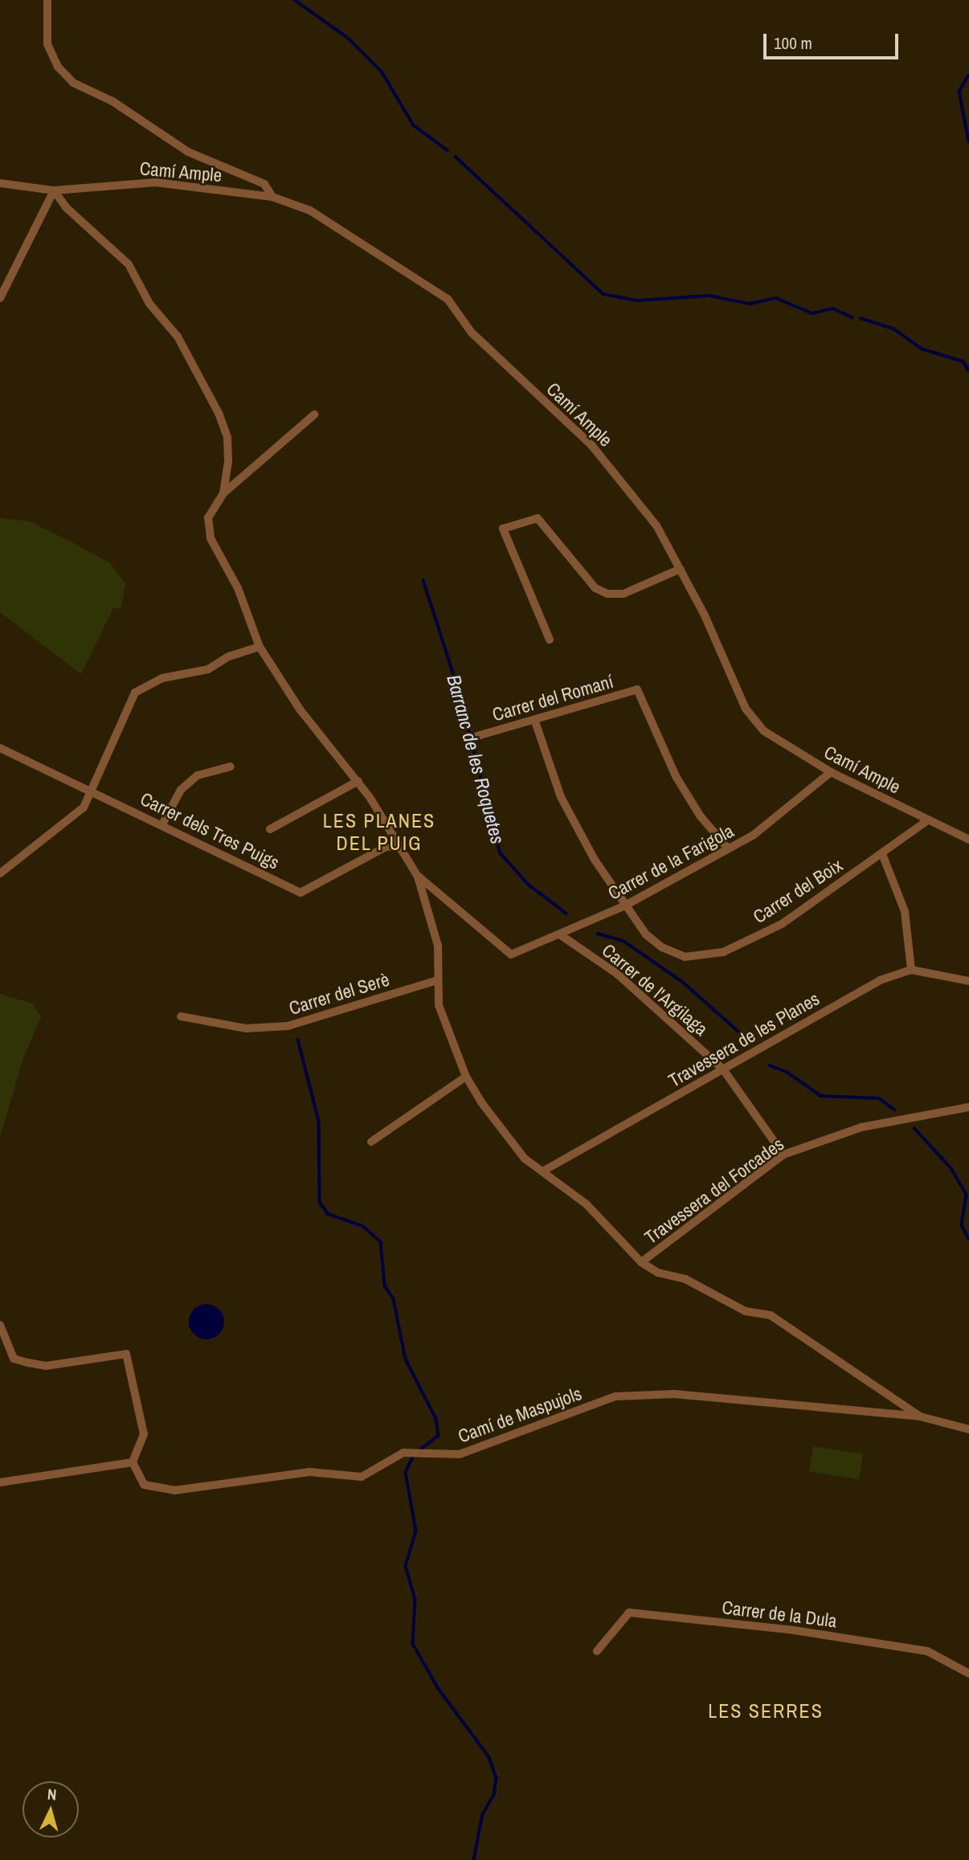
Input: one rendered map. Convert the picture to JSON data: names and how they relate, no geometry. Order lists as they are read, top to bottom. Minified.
{"streets":{"street":["Camí Ample","Carrer del Romaní","Carrer dels Tres Puigs","Carrer de la Farigola","Carrer del Boix","Carrer de l'Argilaga","Carrer del Serè","Travessera de les Planes","Travessera del Forcades","Camí de Maspujols","Carrer de la Dula"]},"crossings":[["Camí Ample","Carrer de la Farigola"],["Camí Ample","Carrer del Boix"],["Carrer del Romaní","Carrer de la Farigola"],["Carrer del Romaní","Carrer del Boix"],["Carrer de la Farigola","Carrer del Boix"],["Carrer de la Farigola","Carrer de l'Argilaga"],["Carrer de l'Argilaga","Travessera de les Planes"],["Carrer de l'Argilaga","Travessera del Forcades"]],"districts":["LES PLANES DEL PUIG","LES SERRES"],"water":["Barranc de les Roquetes"],"scale_bar":"100 m","north":"top"}
